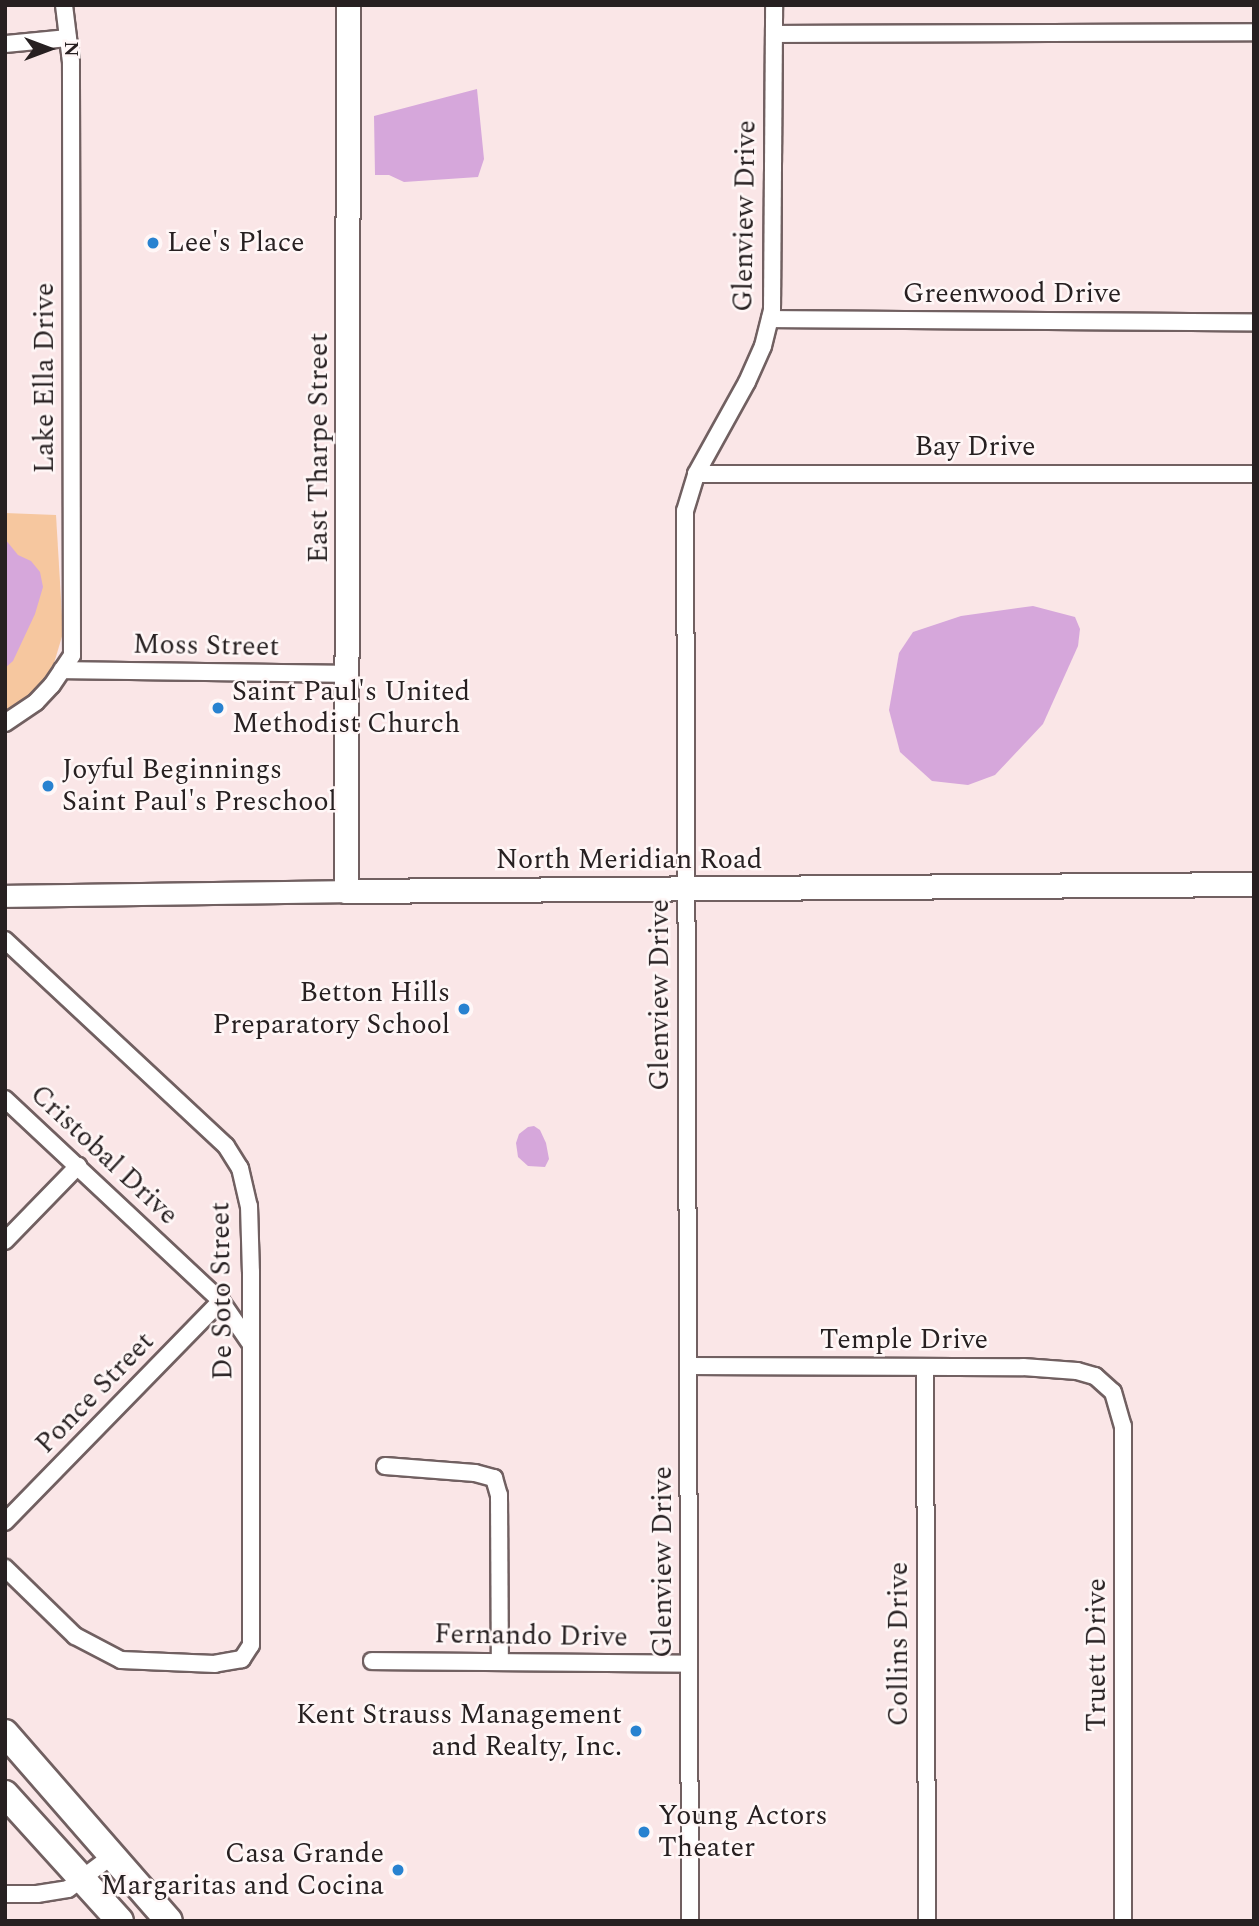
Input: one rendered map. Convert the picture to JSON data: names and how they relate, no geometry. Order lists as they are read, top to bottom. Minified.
{"streets":{"main road":["East Tharpe Street","North Meridian Road"],"street":["Glenview Drive","Greenwood Drive","Lake Ella Drive","Bay Drive","Moss Street","Cristobal Drive","De Soto Street","Temple Drive","Ponce Street","Fernando Drive","Collins Drive","Truett Drive"]},"crossings":[["Glenview Drive","Greenwood Drive"],["Glenview Drive","Bay Drive"],["Glenview Drive","North Meridian Road"],["Glenview Drive","Temple Drive"],["Glenview Drive","Fernando Drive"],["Lake Ella Drive","Moss Street"],["East Tharpe Street","Moss Street"],["East Tharpe Street","North Meridian Road"],["Cristobal Drive","De Soto Street"],["Cristobal Drive","Ponce Street"],["Temple Drive","Collins Drive"],["Temple Drive","Truett Drive"]],"places":["Lee's Place","Saint Paul's United Methodist Church","Joyful Beginnings Saint Paul's Preschool","Betton Hills Preparatory School","Kent Strauss Management and Realty, Inc.","Young Actors Theater","Casa Grande Margaritas and Cocina"],"north":"right"}
